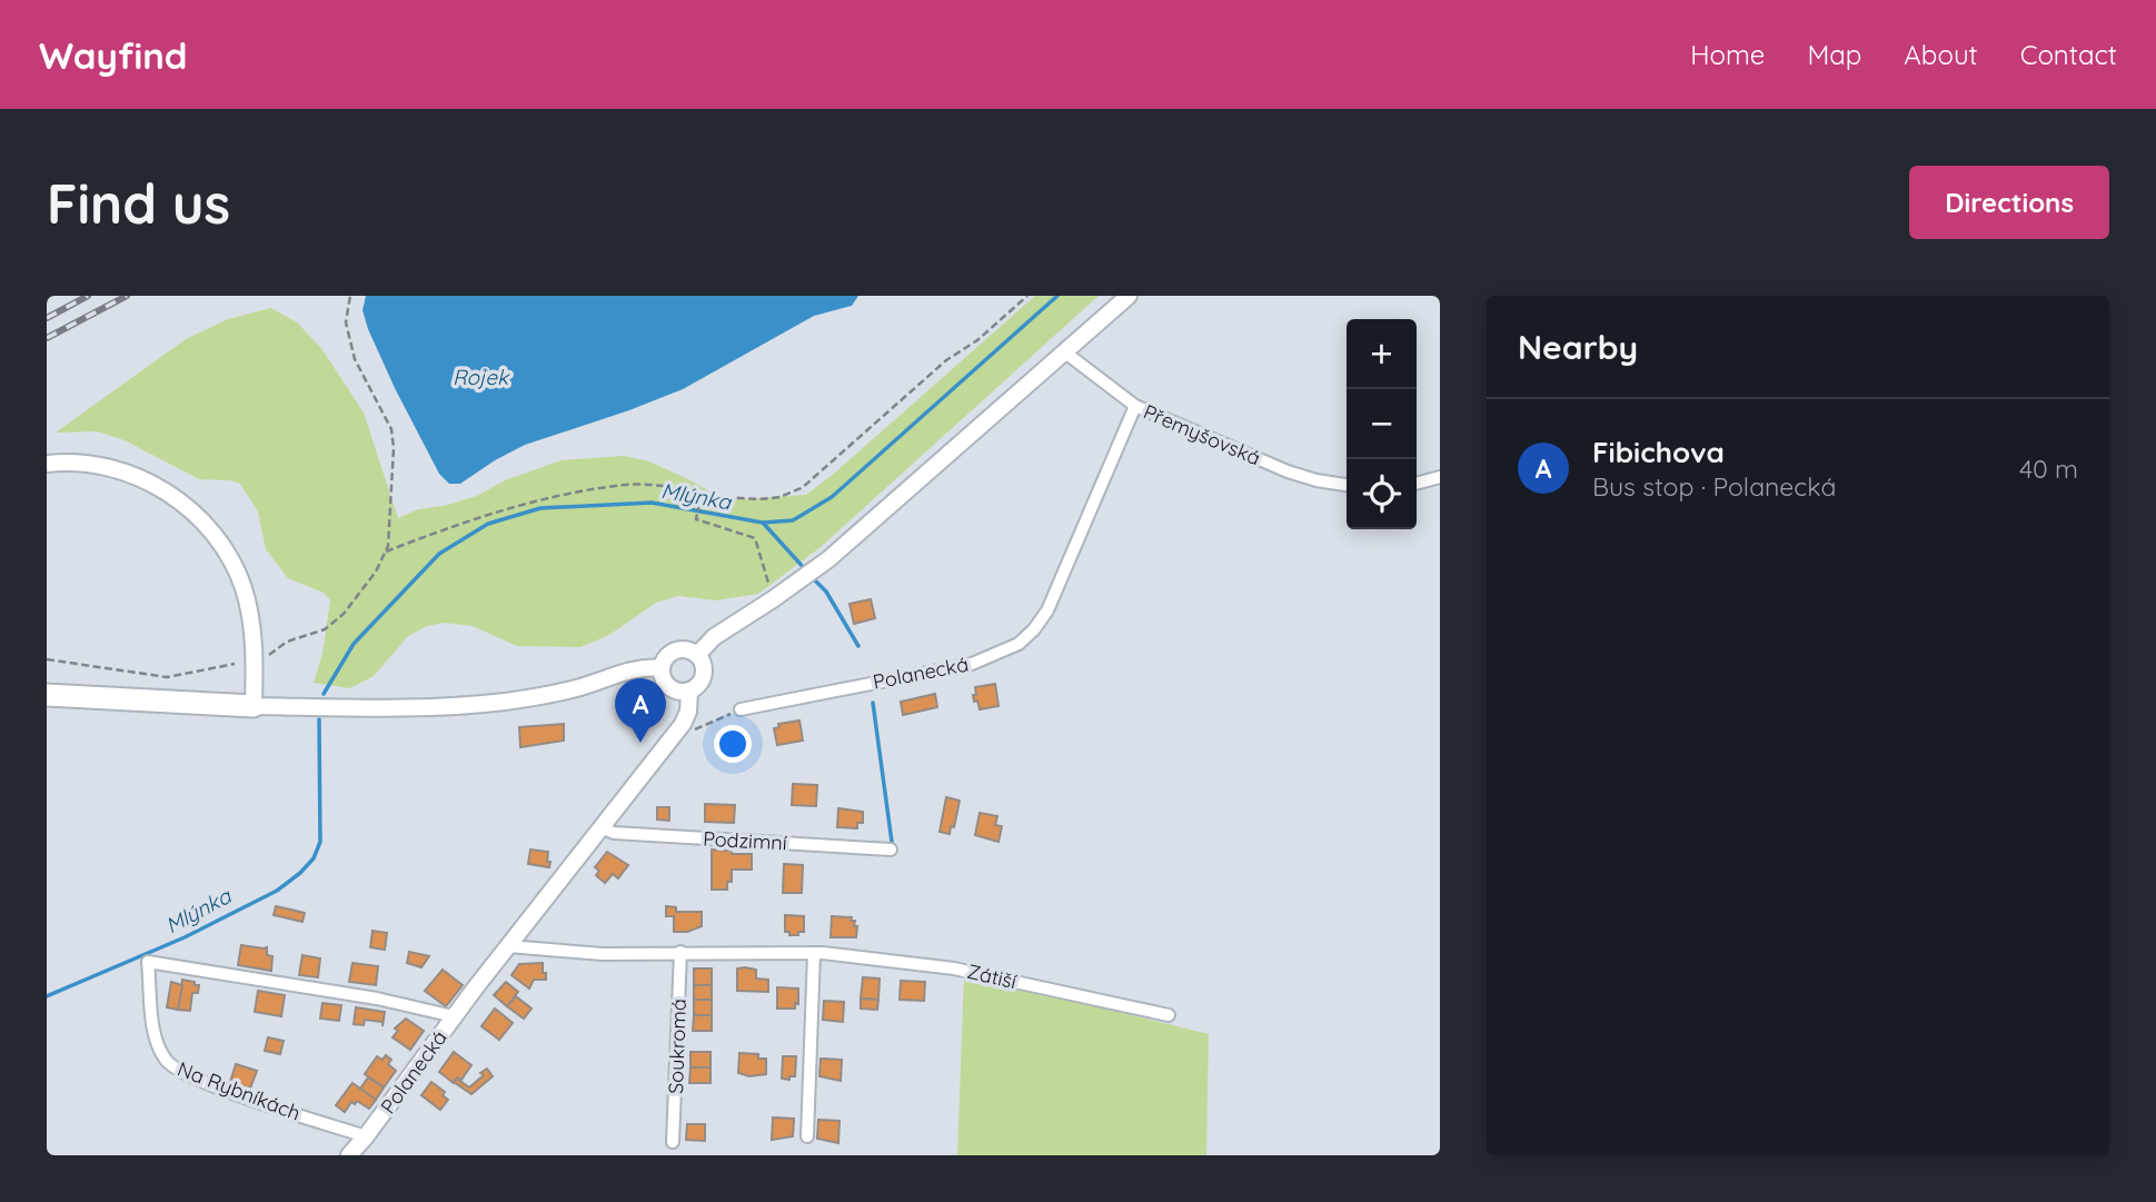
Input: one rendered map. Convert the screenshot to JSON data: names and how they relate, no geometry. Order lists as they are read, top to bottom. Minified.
{"streets":{"street":["Přemyšovská","Polanecká","Podzimní","Zátiší","Soukromá","Na Rybníkách"]},"crossings":[["Přemyšovská","Polanecká"],["Polanecká","Podzimní"],["Polanecká","Zátiší"],["Polanecká","Na Rybníkách"],["Zátiší","Soukromá"]],"water":["Rojek","Mlýnka"],"page":{"header":"Wayfind","nav":["Home","Map","About","Contact"],"buttons":"Directions","title":"Find us","heading":"Nearby","map_buttons":["+","−"],"list":[{"mark":"A","name":"Fibichova","note":"Bus stop · Polanecká","value":"40 m"}],"pins":"A"}}
